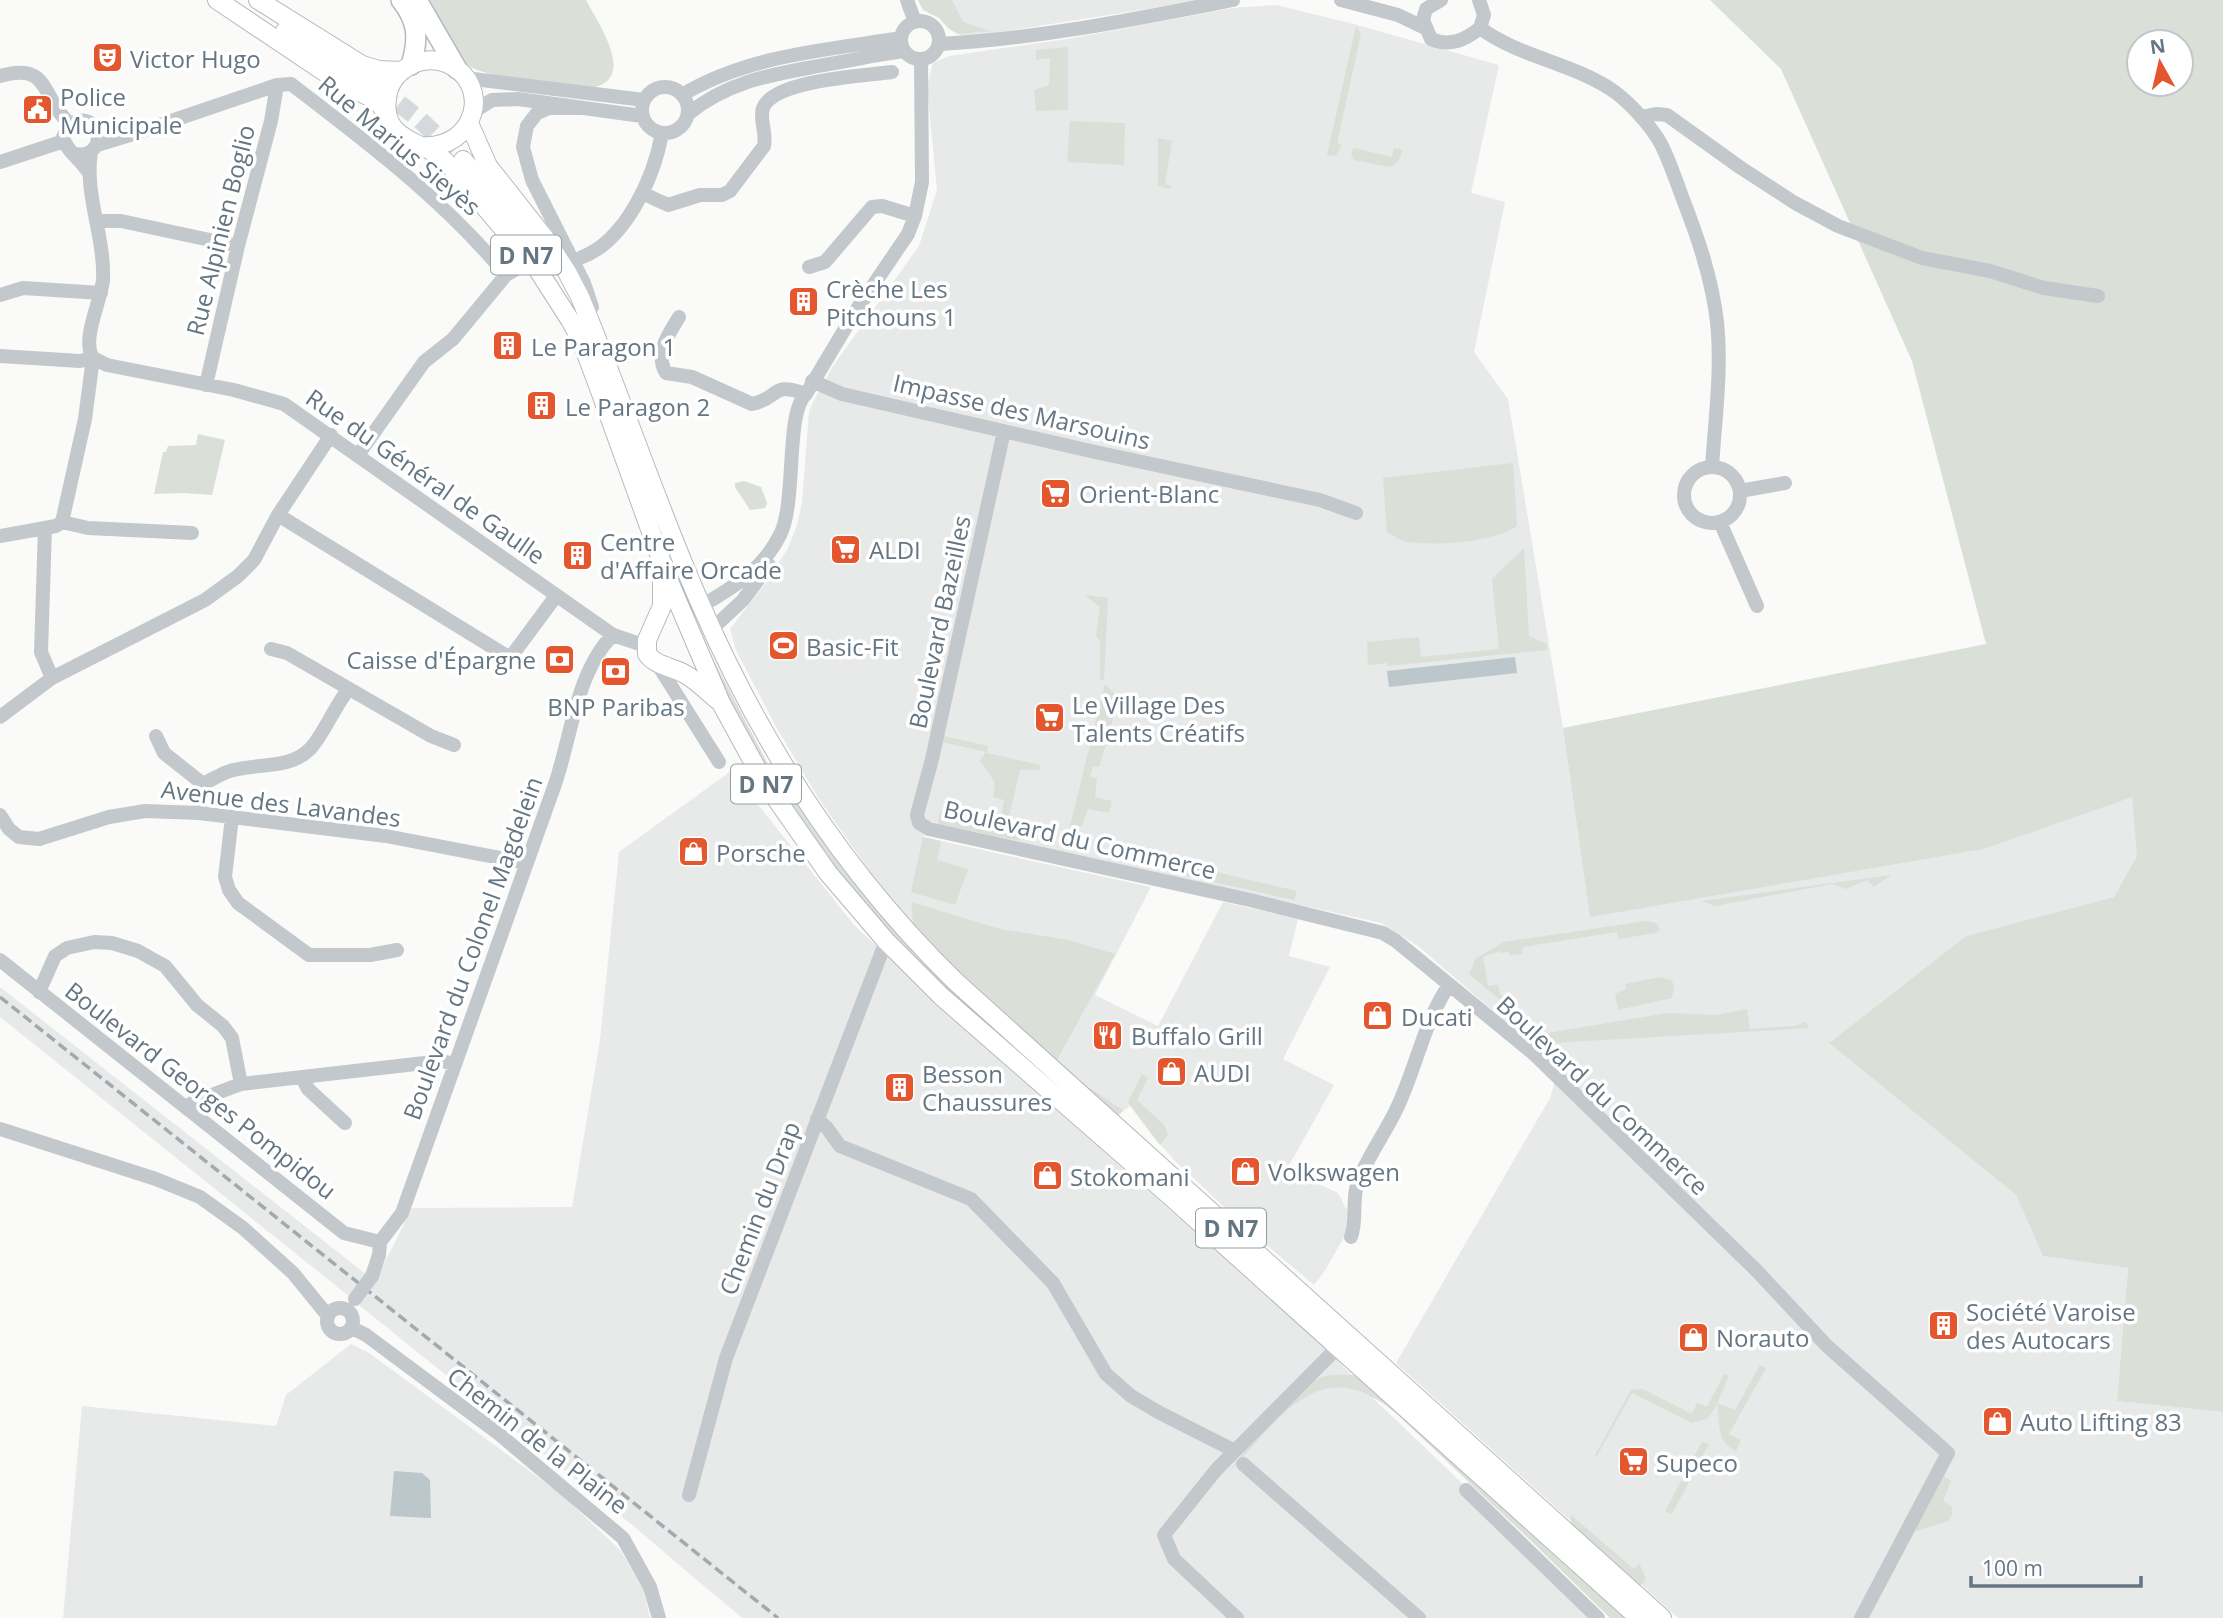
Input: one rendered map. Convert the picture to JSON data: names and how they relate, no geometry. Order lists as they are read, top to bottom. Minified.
{"streets":{"main road":["D N7"],"street":["Rue Marius Sieyès","Rue Alpinien Boglio","Impasse des Marsouins","Rue du Général de Gaulle","Boulevard Bazeilles","Avenue des Lavandes","Boulevard du Commerce","Boulevard du Colonel Magdelein","Boulevard Georges Pompidou","Chemin du Drap","Chemin de la Plaine"]},"crossings":[["Rue Marius Sieyès","Rue Alpinien Boglio"],["Rue Alpinien Boglio","Rue du Général de Gaulle"],["D N7","Chemin du Drap"],["Impasse des Marsouins","Boulevard Bazeilles"],["Rue du Général de Gaulle","Boulevard du Colonel Magdelein"],["Boulevard Bazeilles","Boulevard du Commerce"],["Avenue des Lavandes","Boulevard du Colonel Magdelein"],["Boulevard du Colonel Magdelein","Boulevard Georges Pompidou"],["Boulevard du Colonel Magdelein","Chemin de la Plaine"]],"places":{"theatre":["Victor Hugo"],"public building":["Police Municipale"],"building":["Crèche Les Pitchouns 1","Le Paragon 1","Le Paragon 2","Centre d'Affaire Orcade","Besson Chaussures","Société Varoise des Autocars"],"supermarket":["Orient-Blanc","ALDI","Le Village Des Talents Créatifs","Supeco"],"sports":["Basic-Fit"],"bank":["Caisse d'Épargne","BNP Paribas"],"shop":["Porsche","Ducati","AUDI","Volkswagen","Stokomani","Norauto","Auto Lifting 83"],"restaurant":["Buffalo Grill"]},"scale_bar":"100 m","north":"top"}
